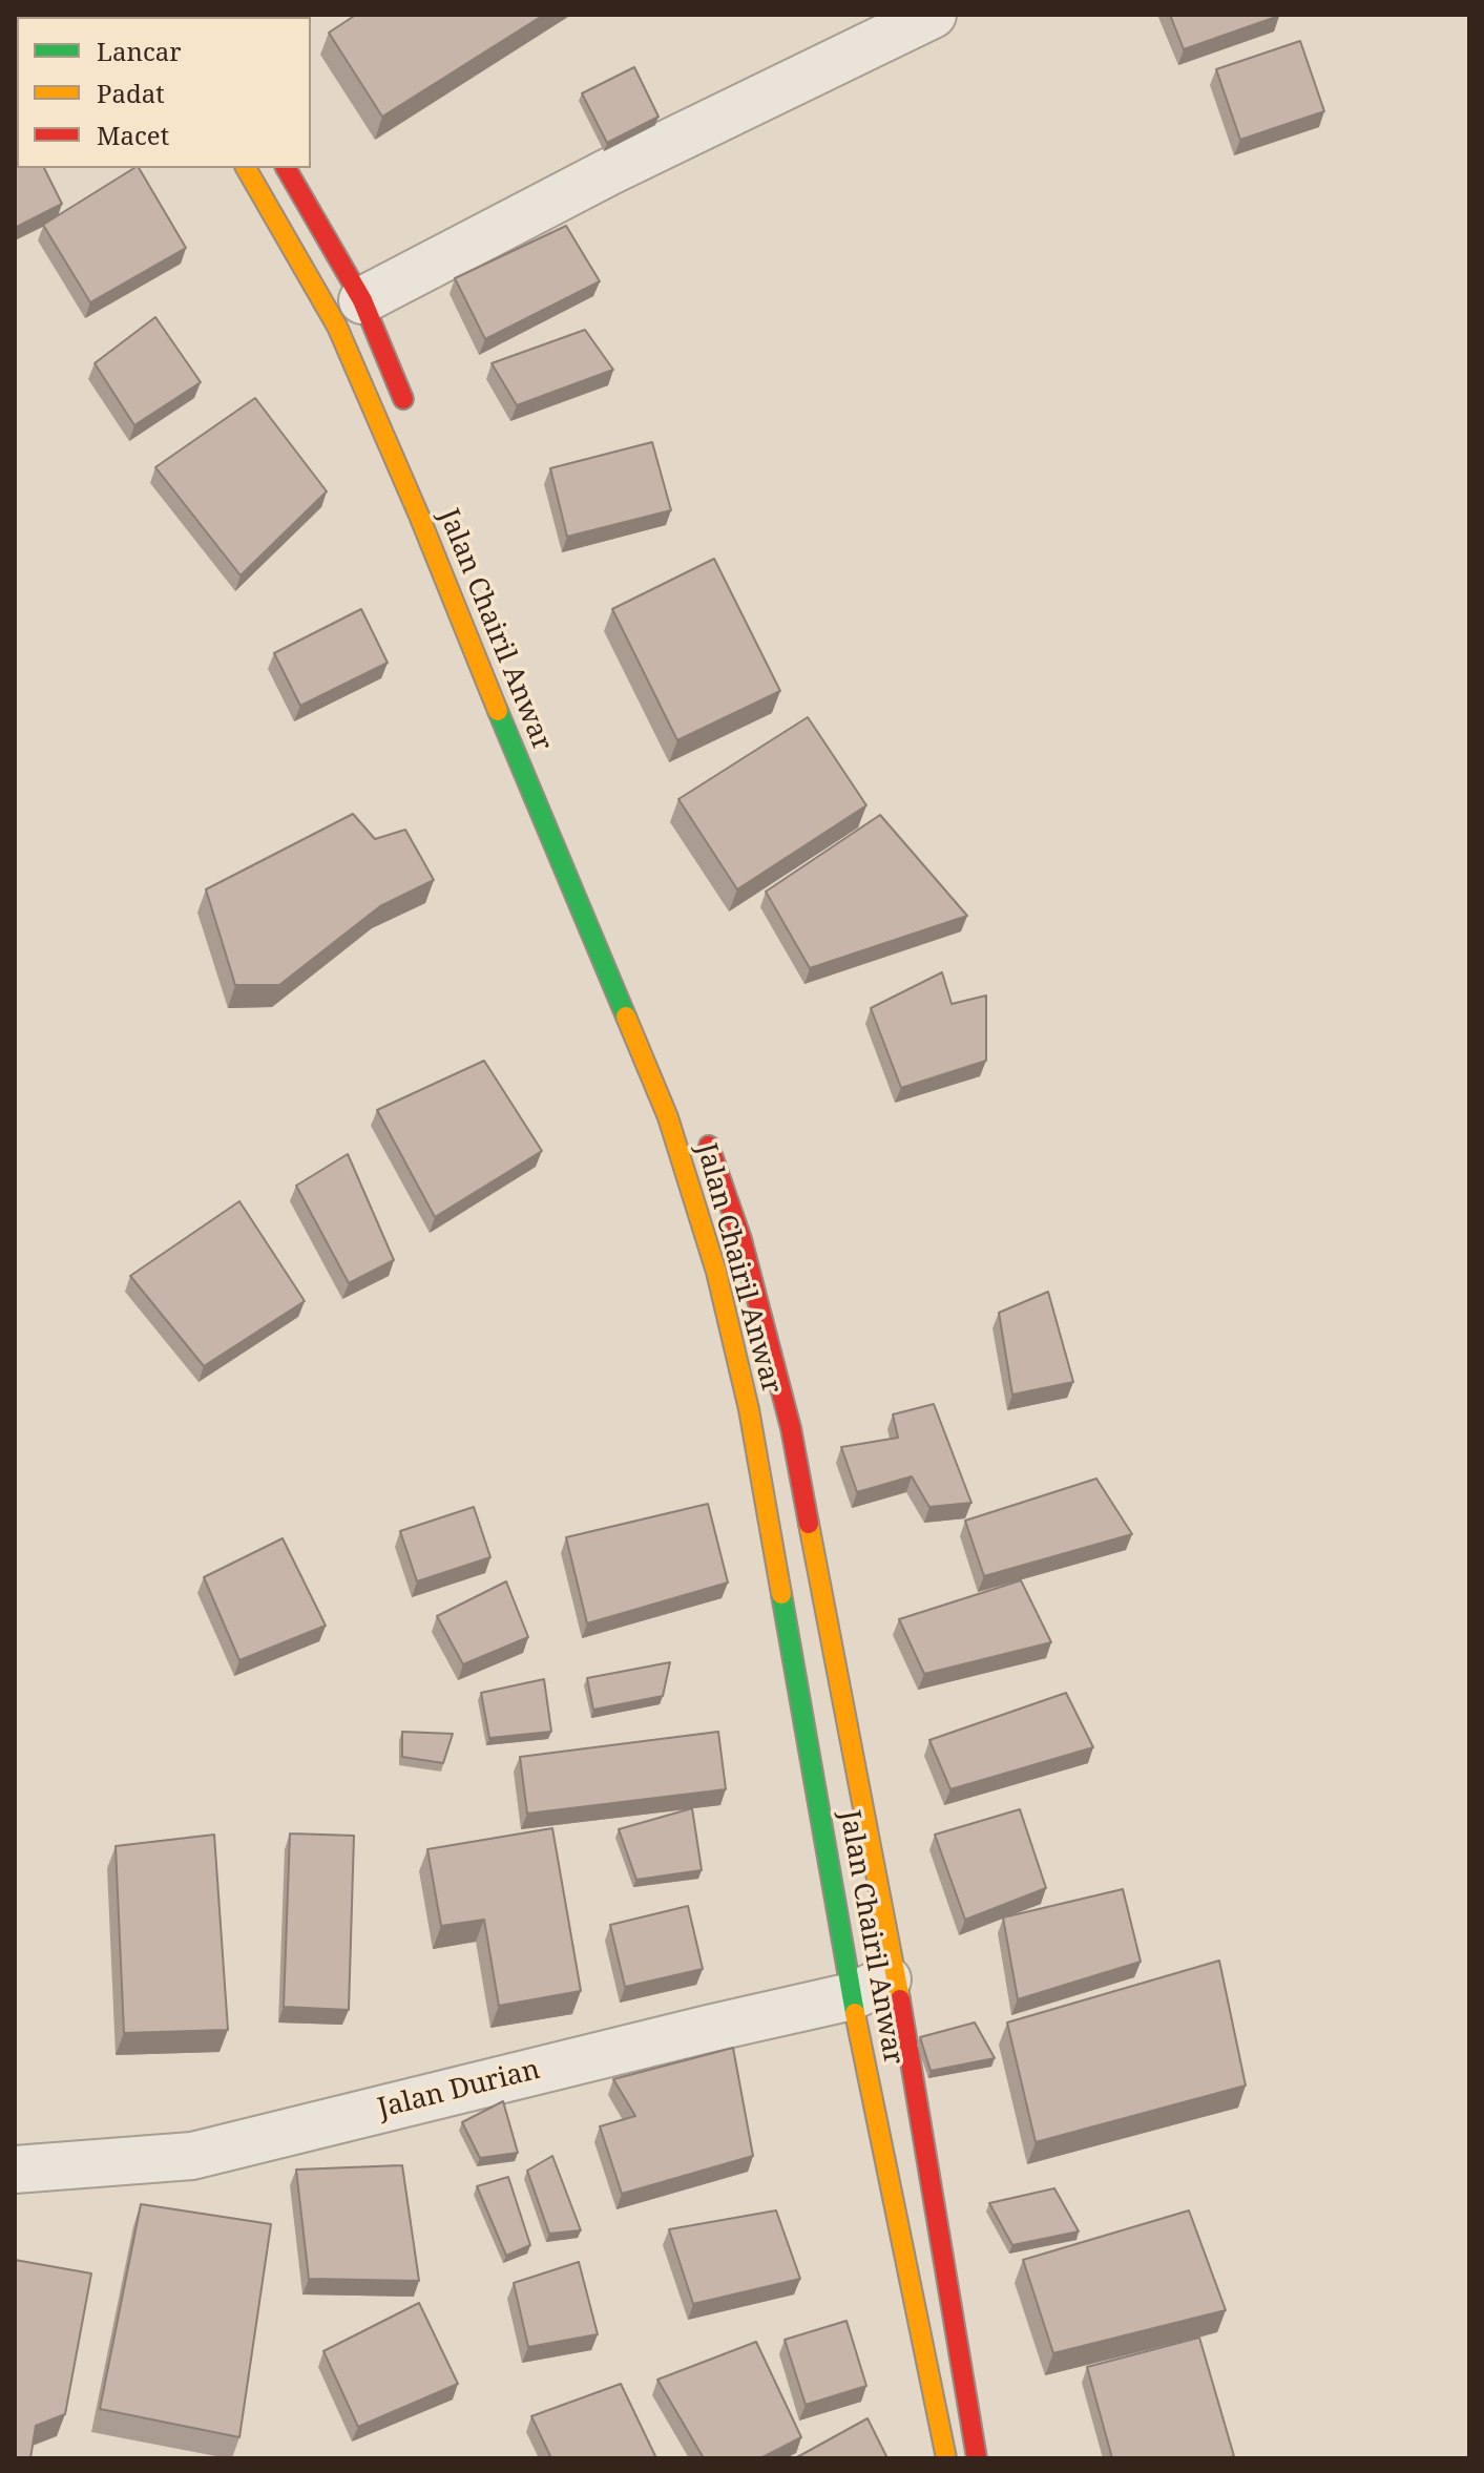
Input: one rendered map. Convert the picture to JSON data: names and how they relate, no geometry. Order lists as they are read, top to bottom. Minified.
{"streets":{"main road":["Jalan Chairil Anwar"],"street":["Jalan Durian"]},"crossings":[["Jalan Chairil Anwar","Jalan Durian"]],"legend":["Lancar","Padat","Macet"]}
